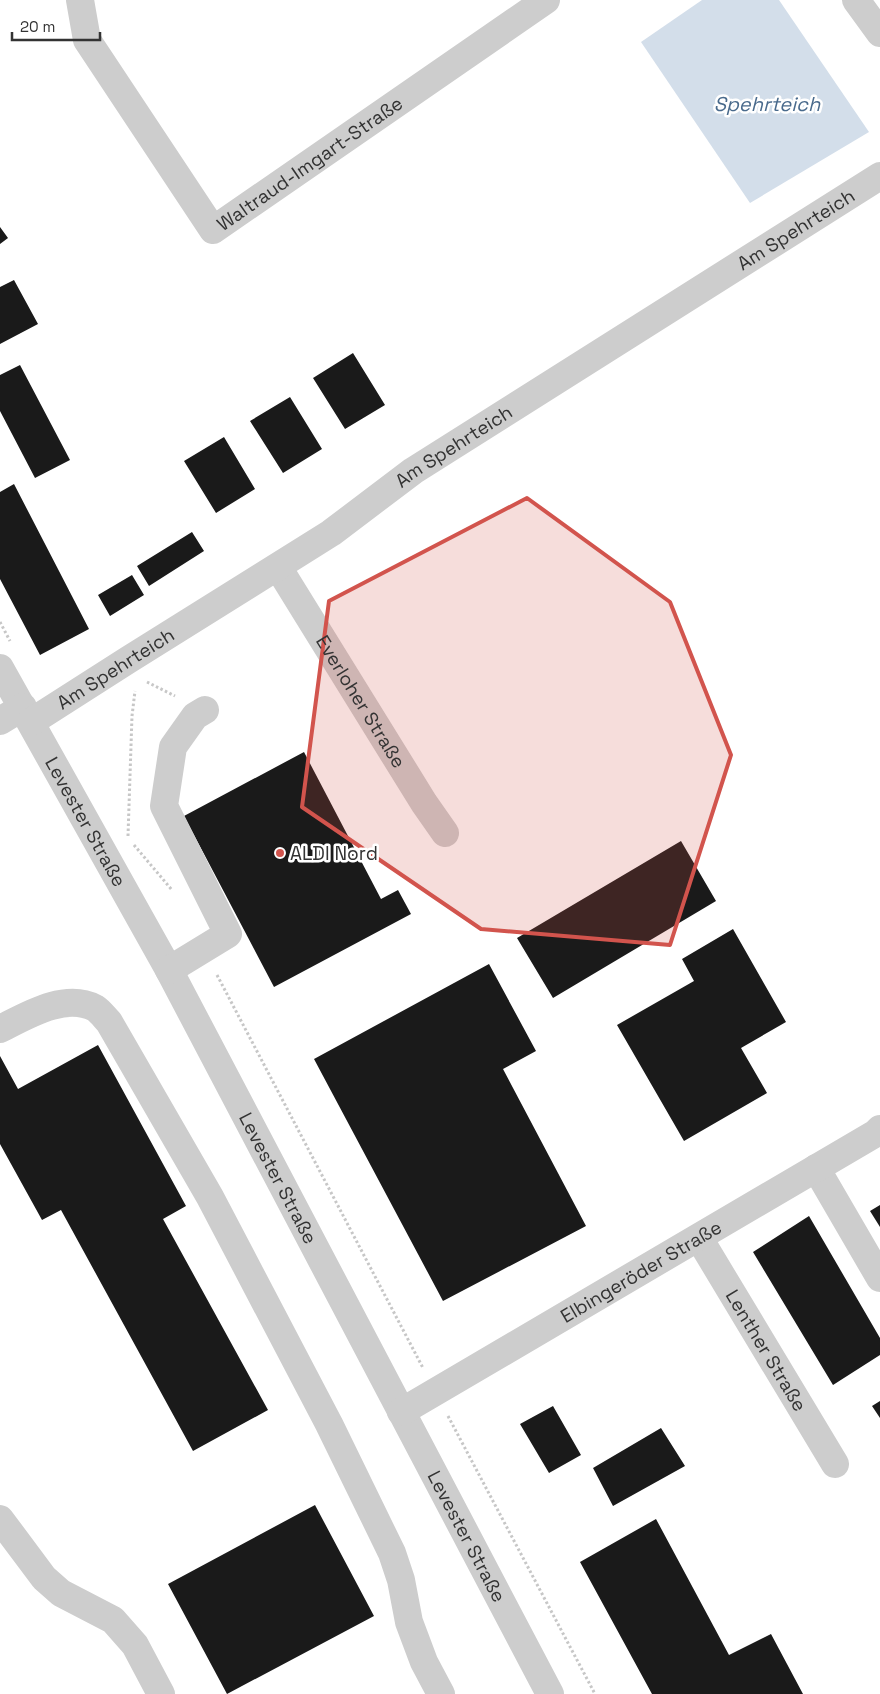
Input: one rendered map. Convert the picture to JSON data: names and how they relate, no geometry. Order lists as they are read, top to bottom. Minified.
{"streets":{"street":["Waltraud-Imgart-Straße","Am Spehrteich","Everloher Straße","Levester Straße","Elbingeröder Straße","Lenther Straße"]},"crossings":[["Am Spehrteich","Everloher Straße"],["Am Spehrteich","Levester Straße"],["Levester Straße","Elbingeröder Straße"],["Elbingeröder Straße","Lenther Straße"]],"water":["Spehrteich"],"places":["ALDI Nord"],"scale_bar":"20 m"}
